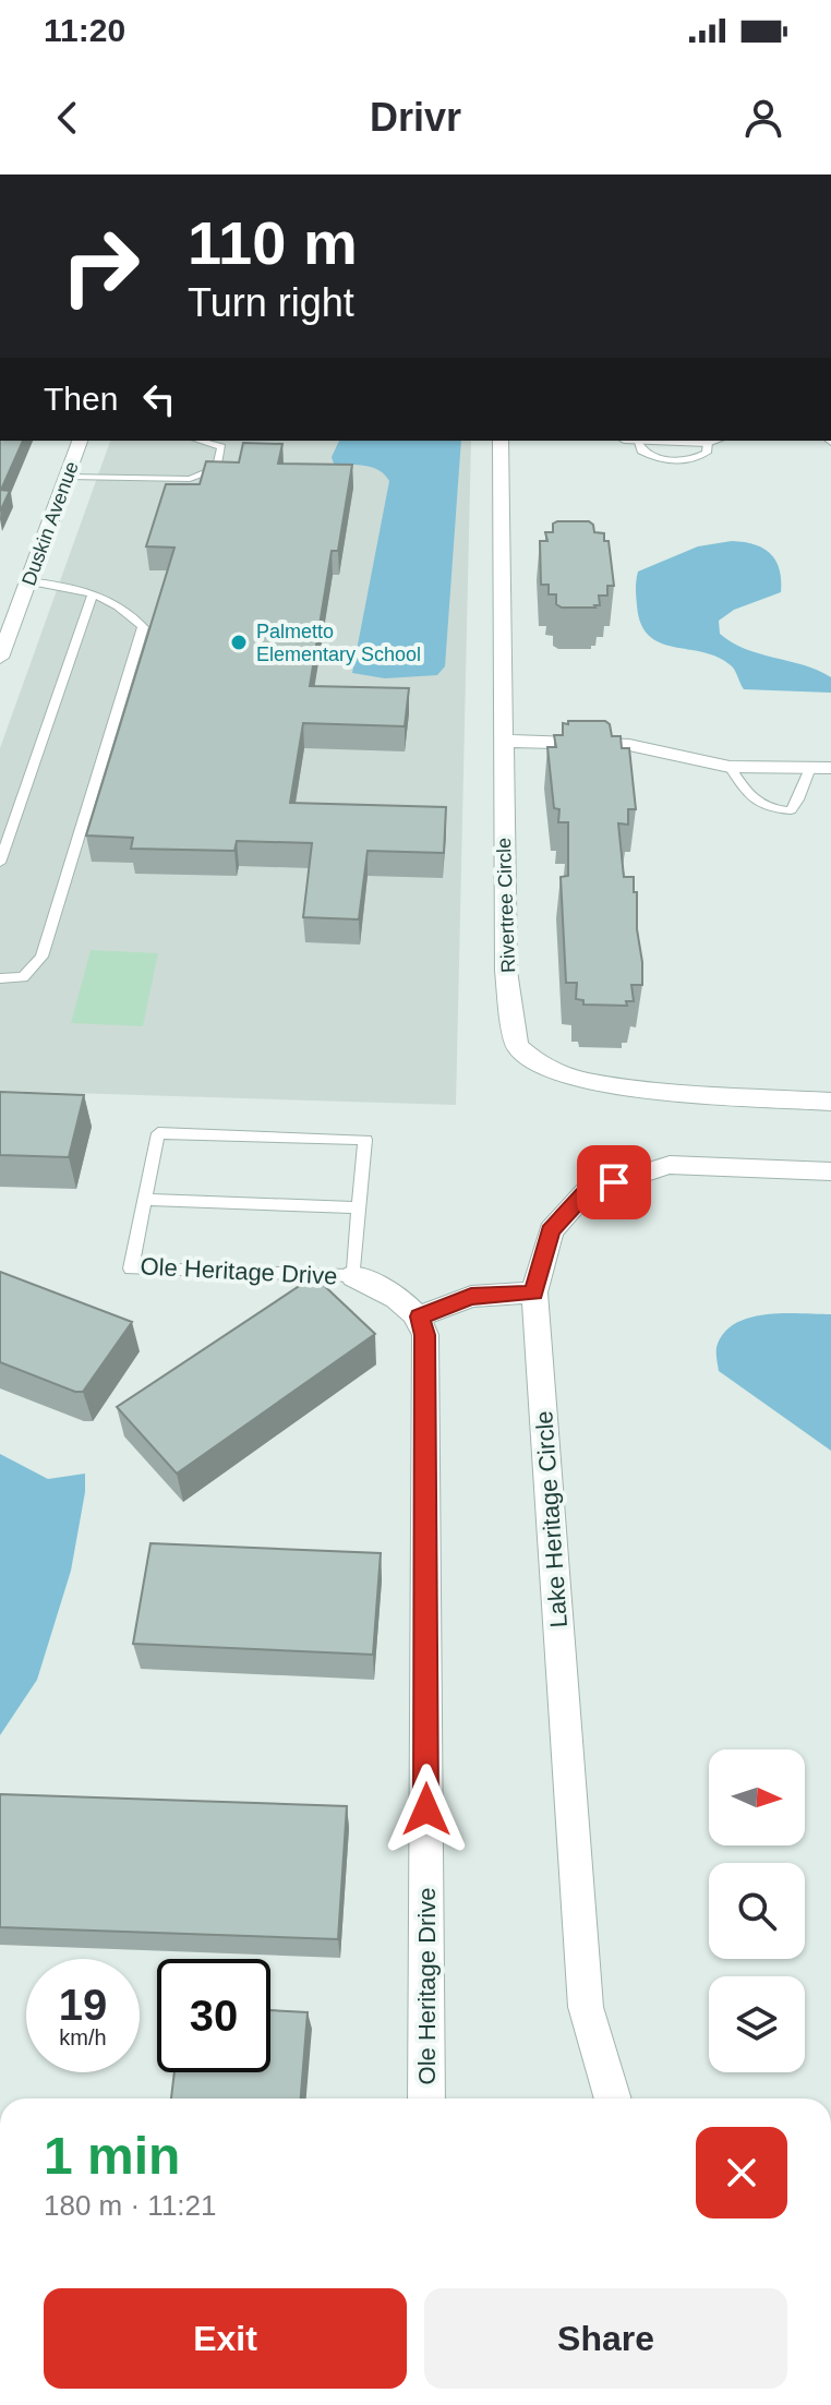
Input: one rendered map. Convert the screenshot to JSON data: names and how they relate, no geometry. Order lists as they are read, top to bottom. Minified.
{"streets":{"street":["Duskin Avenue","Rivertree Circle","Ole Heritage Drive","Lake Heritage Circle"]},"places":["Palmetto Elementary School"],"north":"right","page":{"status":"11:20","header":"Drivr","turn":["110 m","Turn right"],"then":"Then","speed":"19 km/h","limit":"30","heading":["1 min","180 m · 11:21"],"buttons":["Exit","Share"]}}
